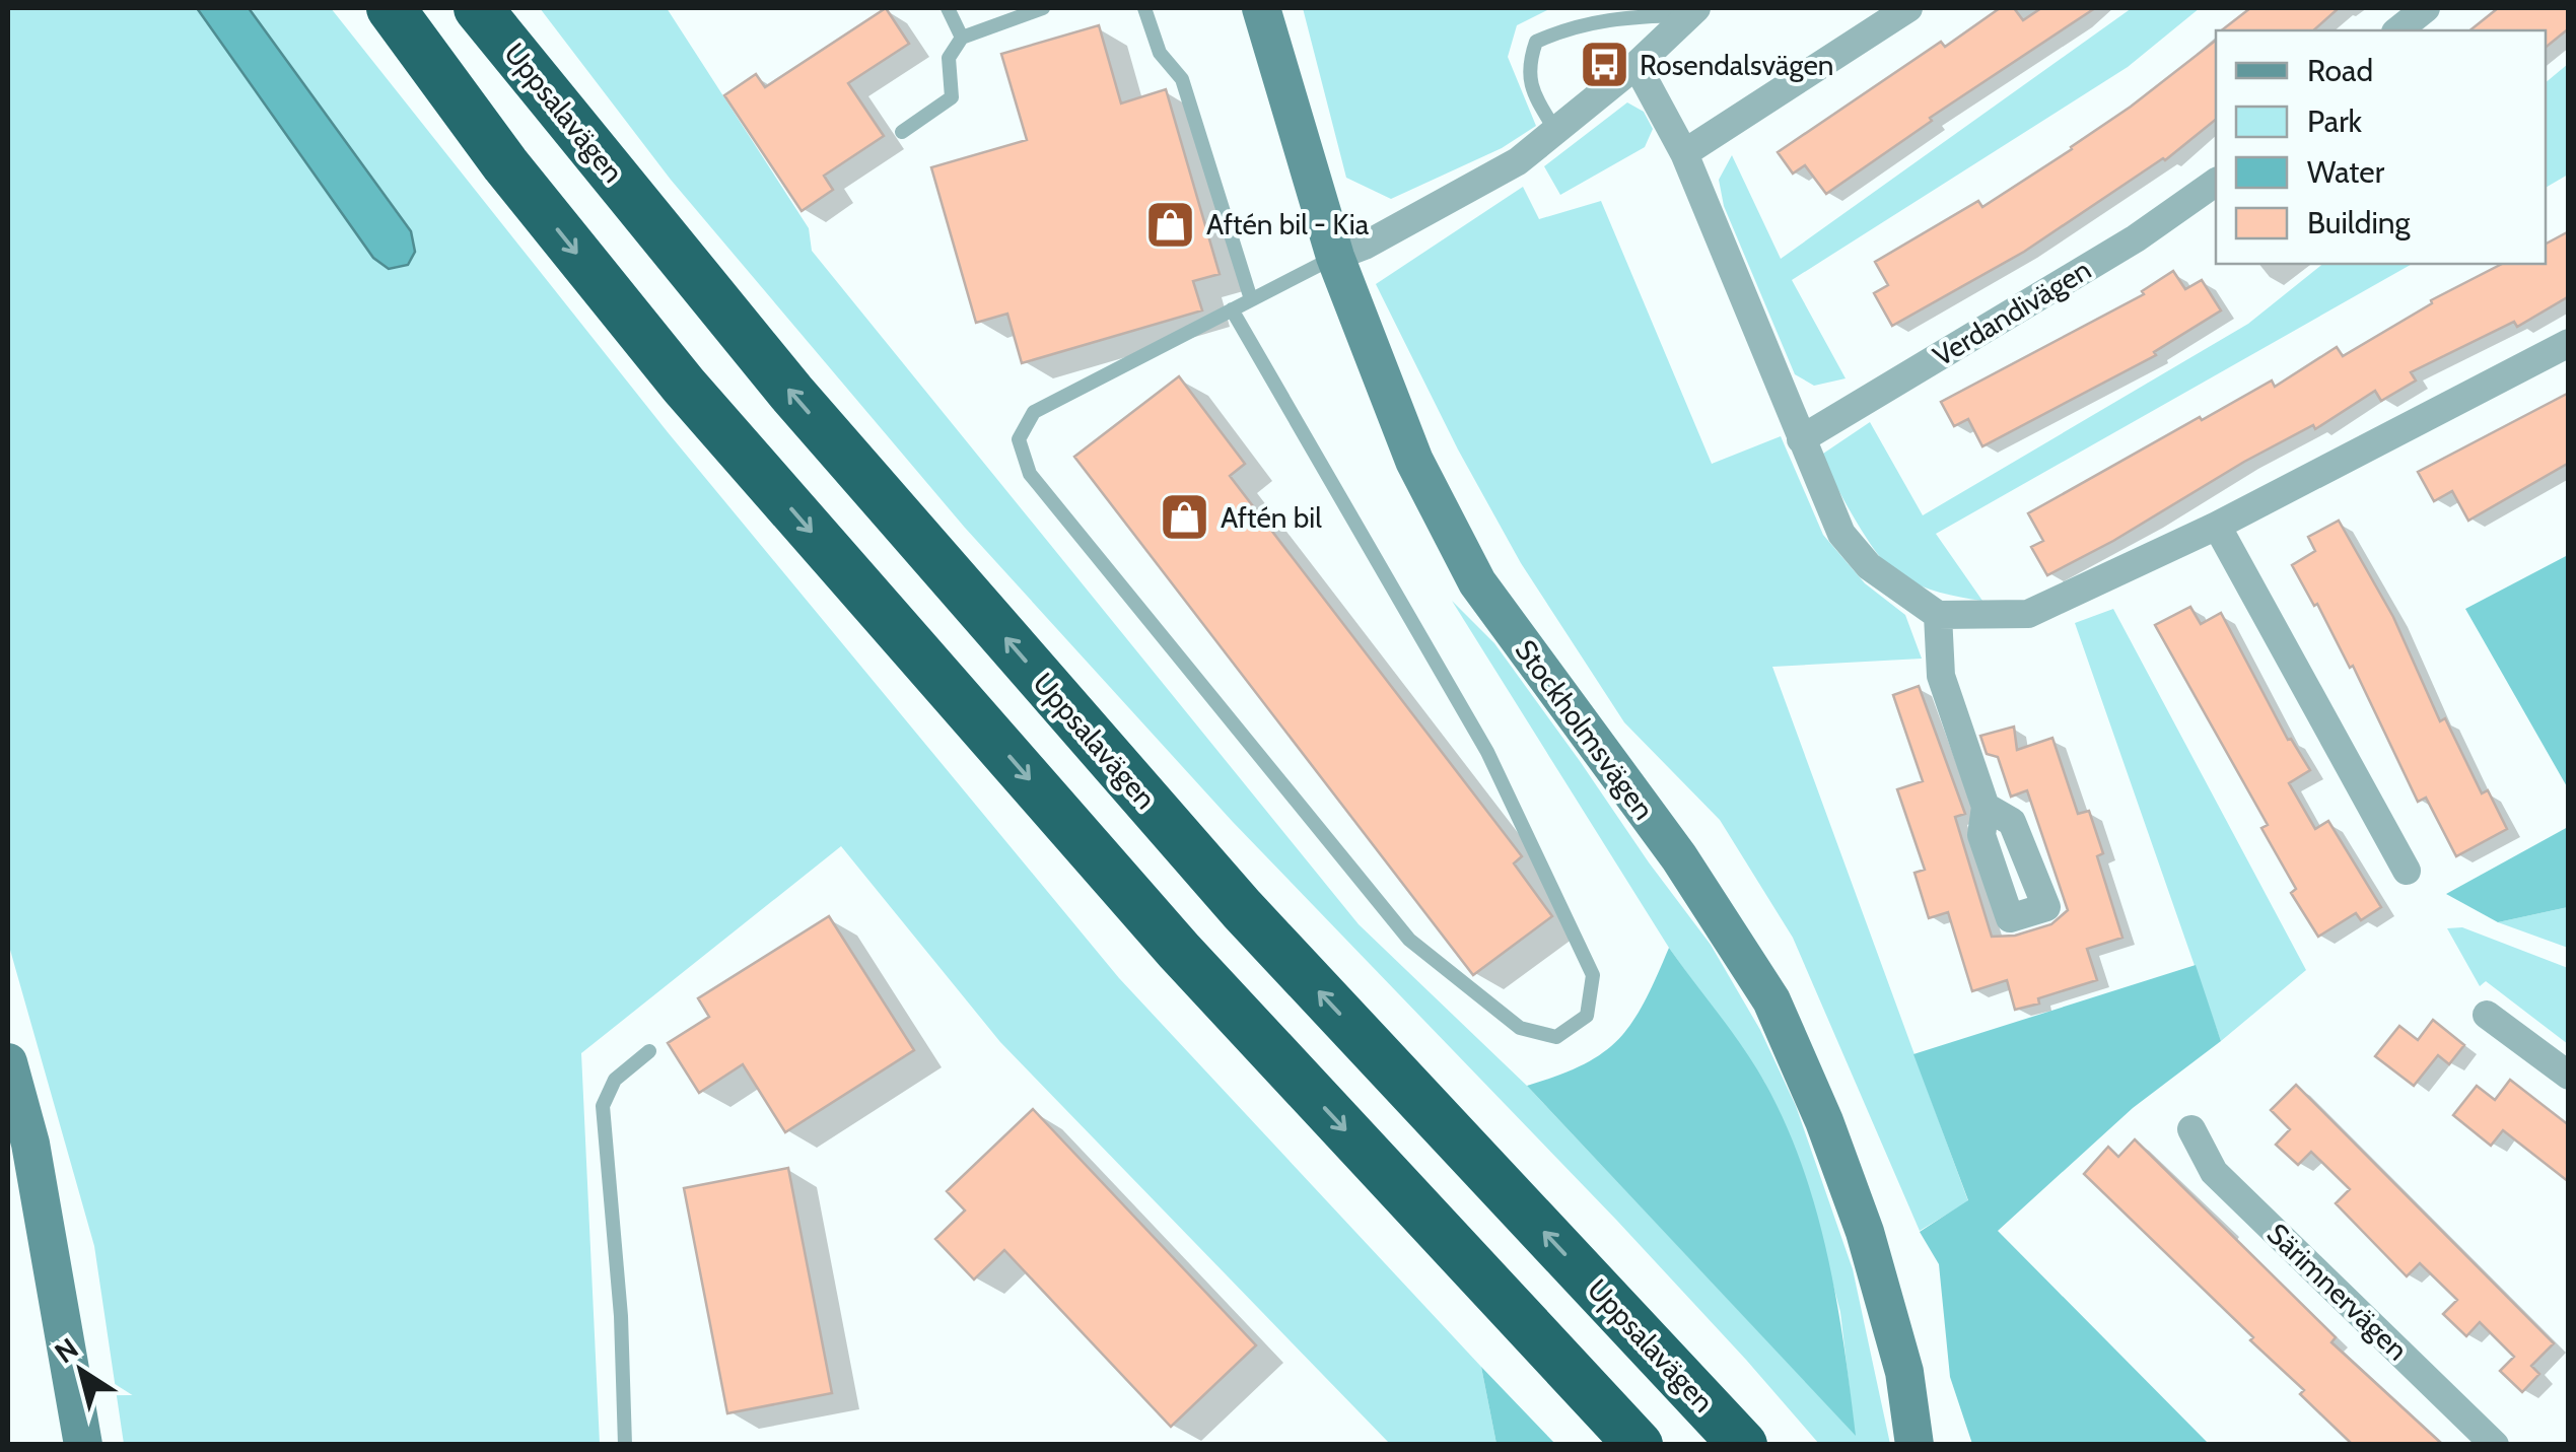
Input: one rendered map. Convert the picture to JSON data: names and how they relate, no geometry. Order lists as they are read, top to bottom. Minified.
{"streets":{"highway":["Uppsalavägen"],"main road":["Stockholmsvägen"],"street":["Verdandivägen","Särimnervägen"]},"places":{"bus stop":["Rosendalsvägen"],"shop":["Aftén bil - Kia","Aftén bil"]},"legend":["Road","Park","Water","Building"],"north":"top left"}
